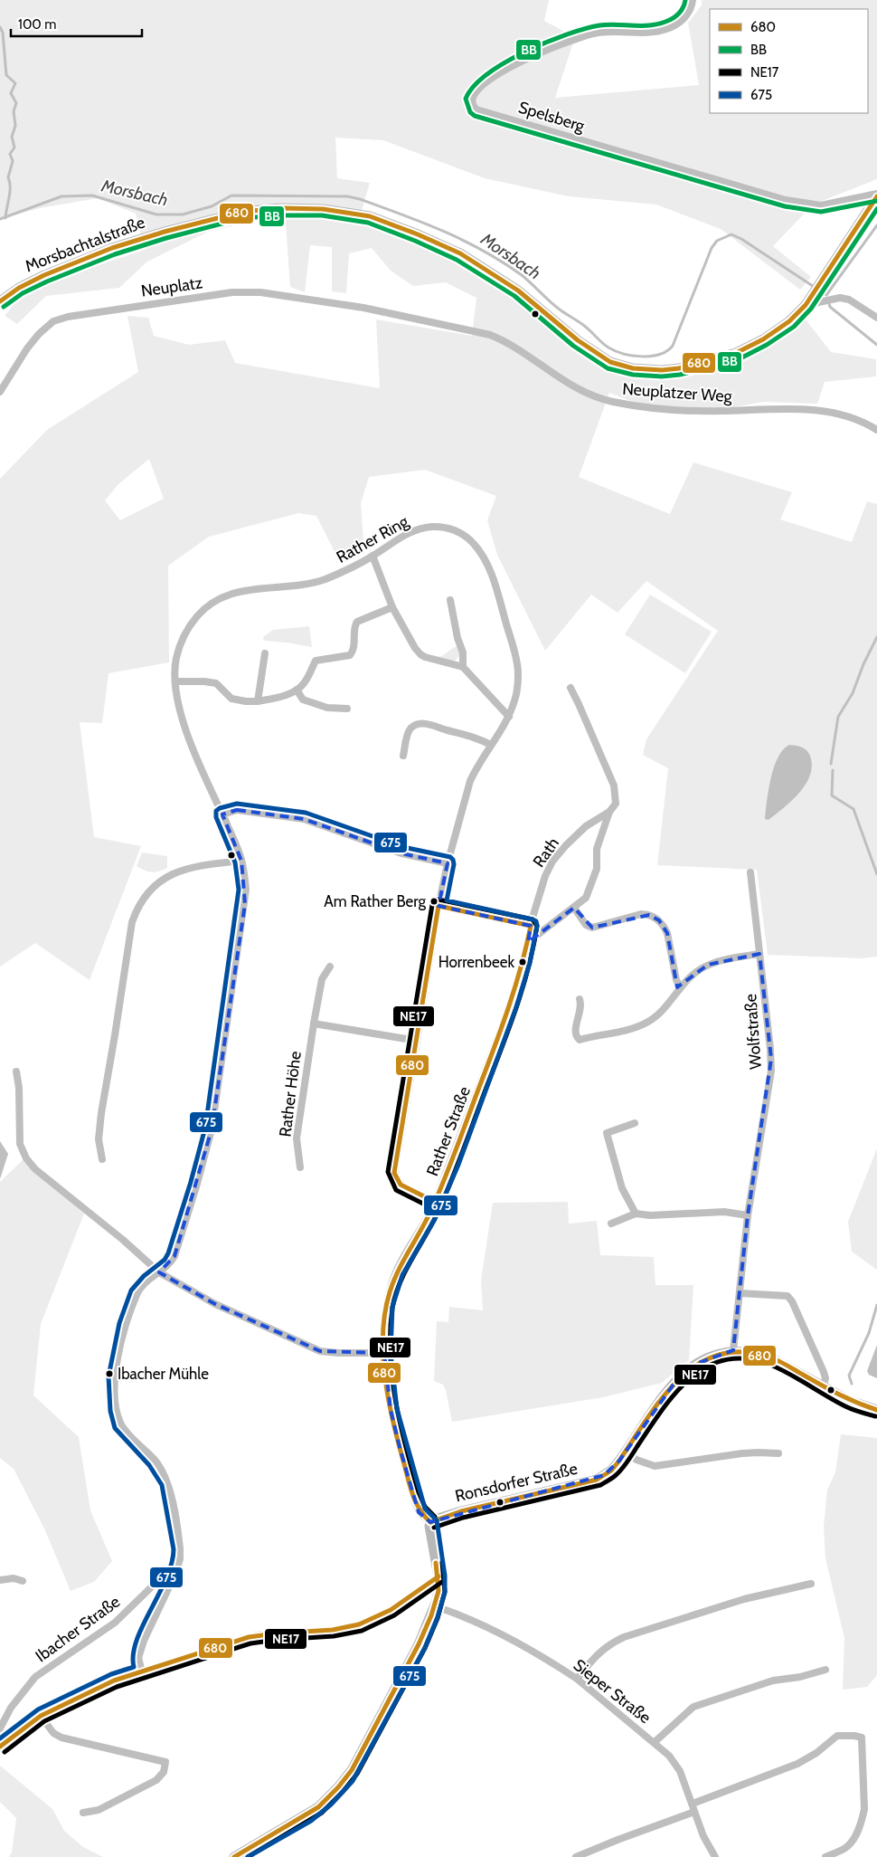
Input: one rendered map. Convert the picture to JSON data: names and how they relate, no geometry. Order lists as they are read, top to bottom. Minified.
{"streets":{"main road":["Morsbachtalstraße","Ronsdorfer Straße"],"street":["Spelsberg","Neuplatz","Neuplatzer Weg","Rather Ring","Rath","Wolfstraße","Rather Höhe","Rather Straße","Ibacher Straße","Sieper Straße"]},"crossings":[["Spelsberg","Morsbachtalstraße"],["Neuplatz","Neuplatzer Weg"],["Rather Ring","Rather Straße"],["Rath","Rather Straße"],["Wolfstraße","Ronsdorfer Straße"],["Rather Straße","Ronsdorfer Straße"]],"water":["Morsbach"],"places":["Am Rather Berg","Horrenbeek","Ibacher Mühle"],"lines":["transit line BB","transit line 680","transit line 675","transit line NE17"],"legend":["680","BB","NE17","675"],"scale_bar":"100 m"}
